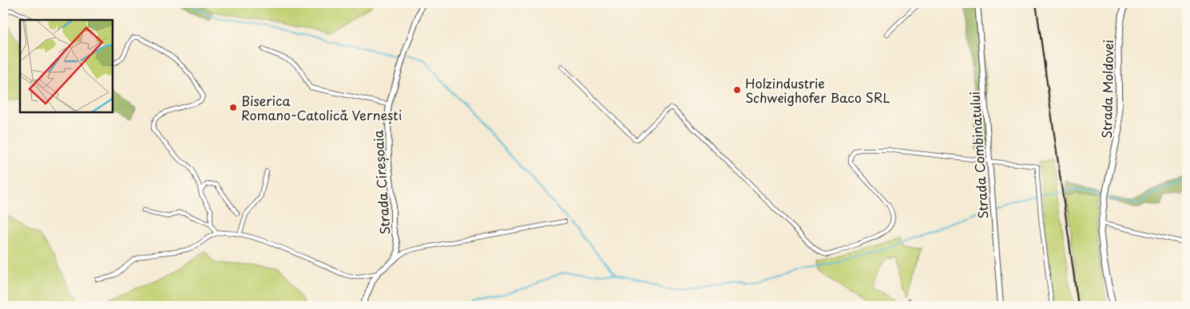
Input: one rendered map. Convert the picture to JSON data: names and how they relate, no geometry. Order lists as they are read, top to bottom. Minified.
{"streets":{"main road":["Strada Moldovei"],"street":["Strada Combinatului","Strada Cireșoaia"]},"places":["Holzindustrie Schweighofer Baco SRL","Biserica Romano-Catolică Vernești"]}
